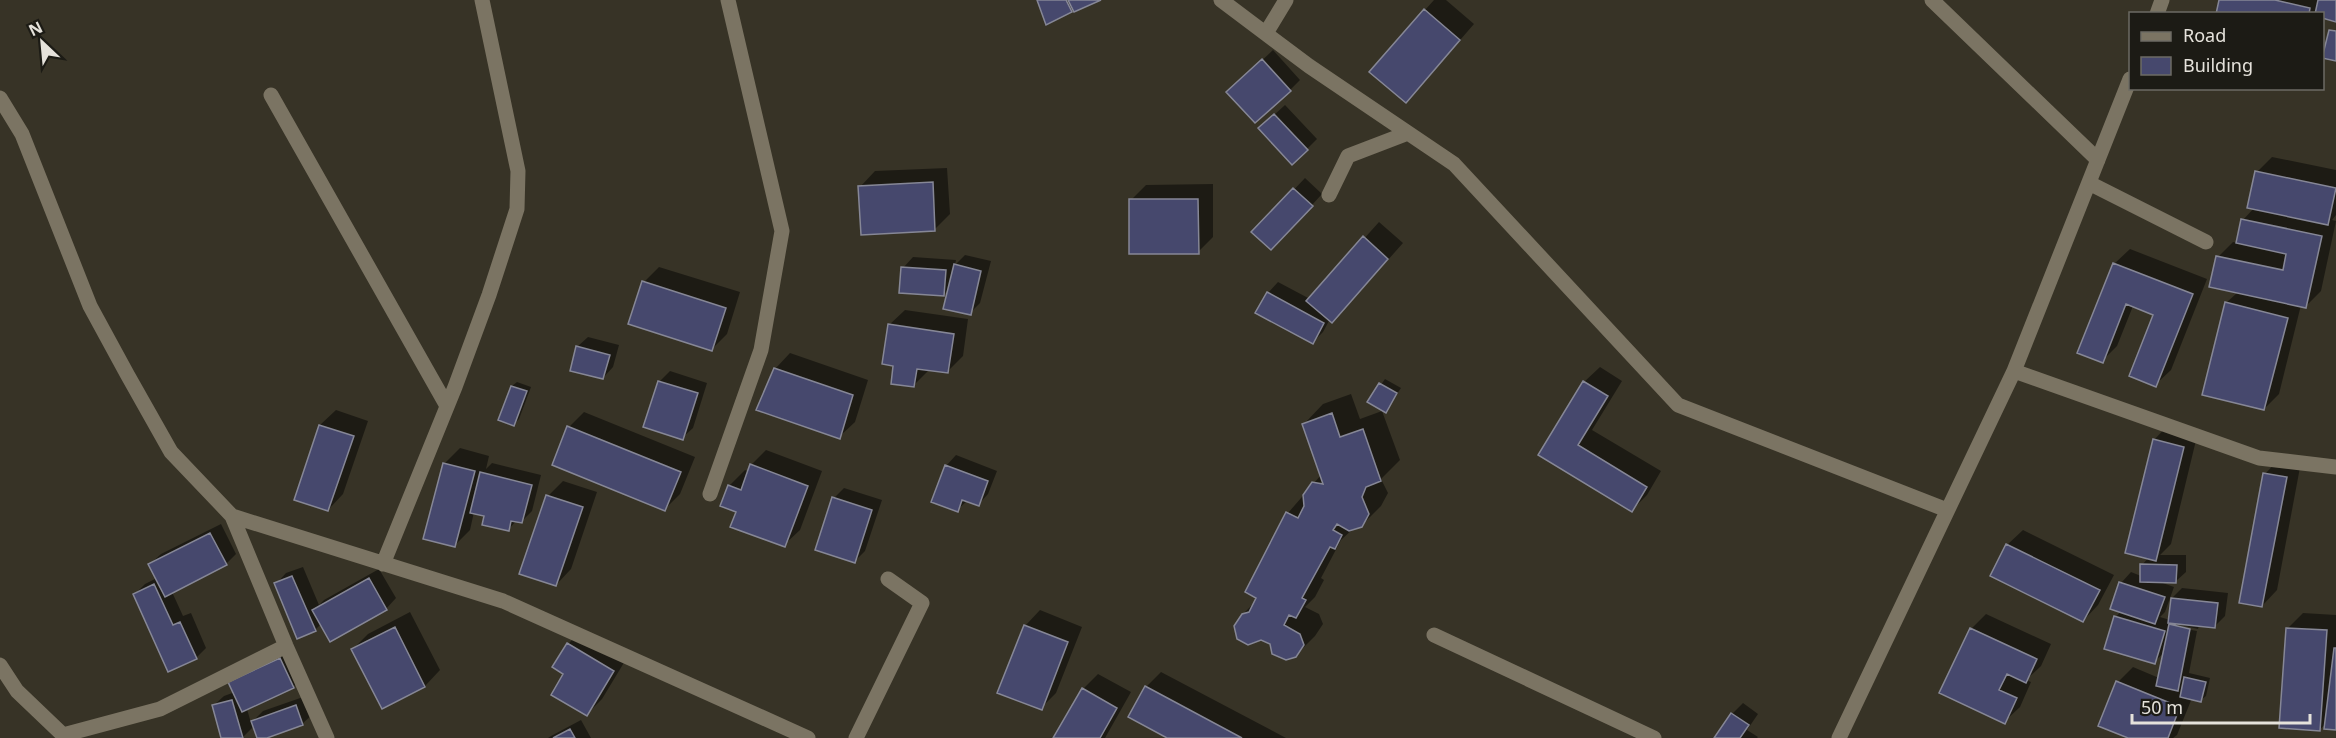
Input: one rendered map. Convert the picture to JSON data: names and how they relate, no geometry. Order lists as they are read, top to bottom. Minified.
{"legend":["Road","Building"],"scale_bar":"50 m","north":"top left"}
